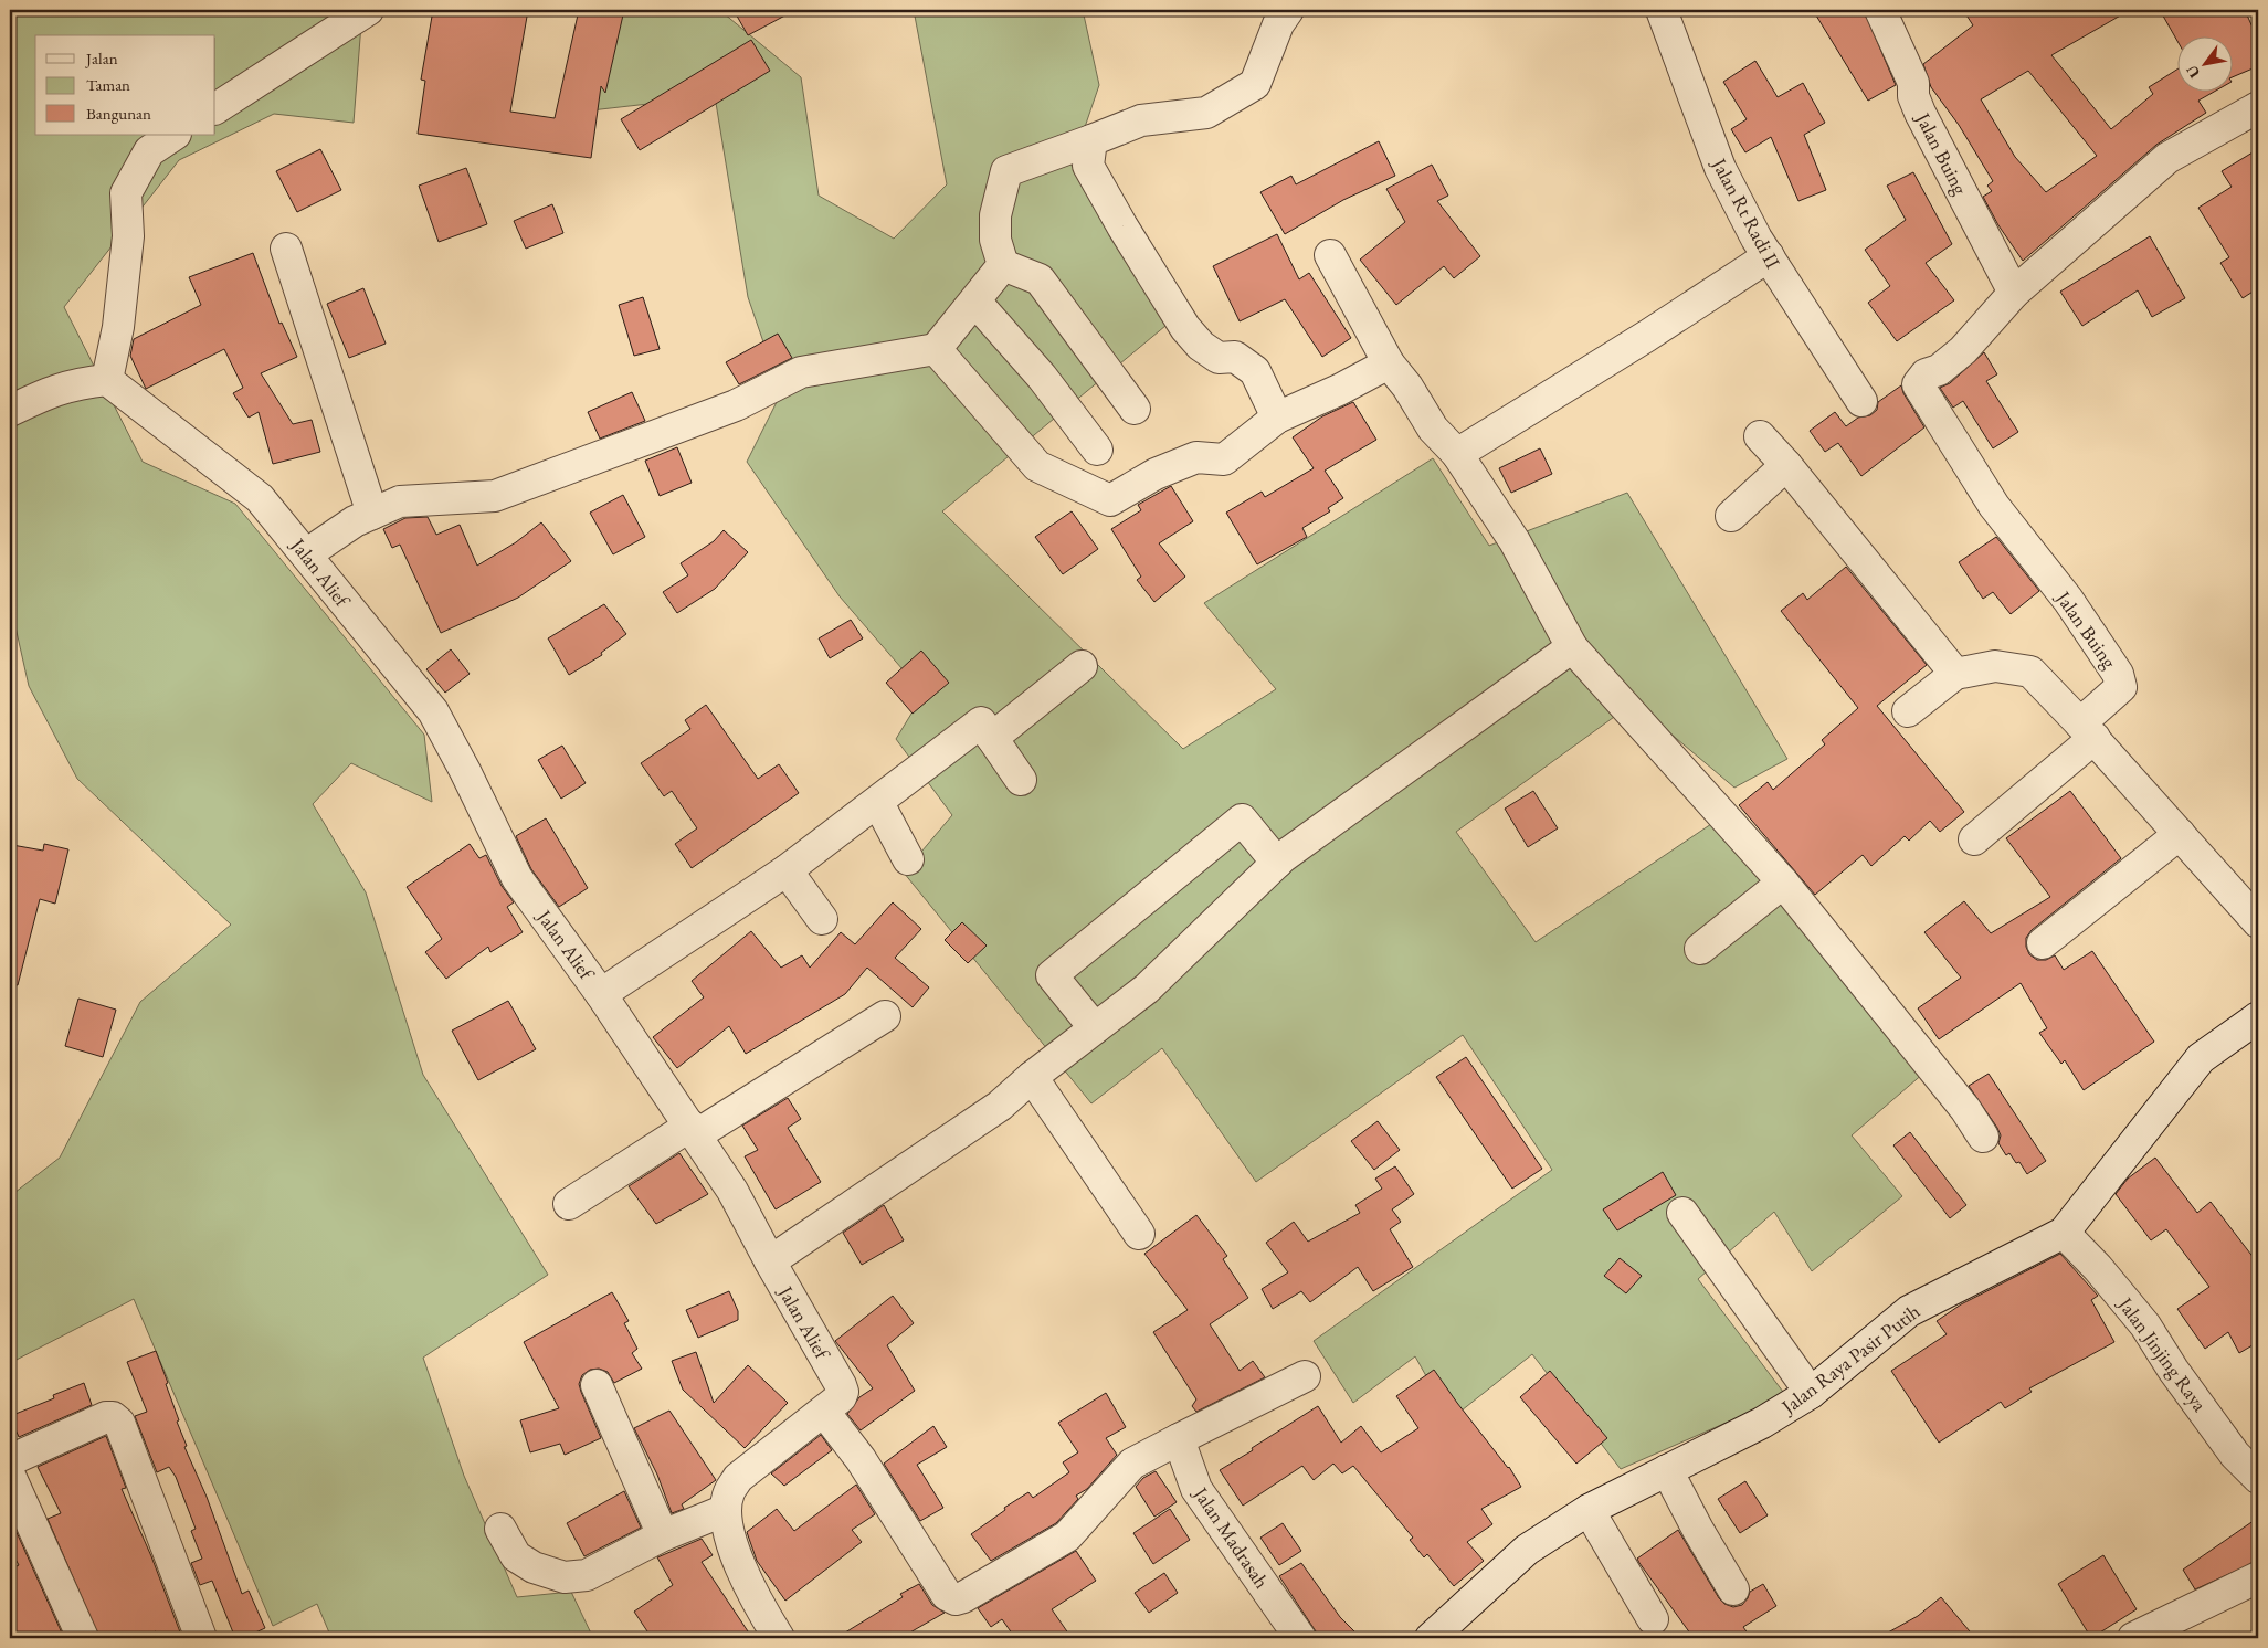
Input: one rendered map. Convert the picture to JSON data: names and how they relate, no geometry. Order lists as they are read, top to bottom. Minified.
{"streets":{"street":["Jalan Buing","Jalan Rt Radi II","Jalan Alief","Jalan Jinjing Raya","Jalan Raya Pasir Putih","Jalan Madrasah"]},"crossings":[["Jalan Jinjing Raya","Jalan Raya Pasir Putih"]],"legend":["Jalan","Taman","Bangunan"],"north":"bottom left"}
